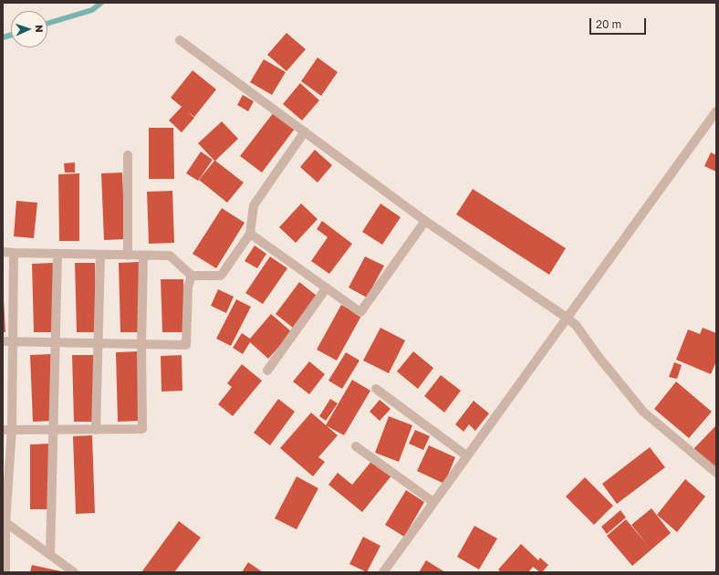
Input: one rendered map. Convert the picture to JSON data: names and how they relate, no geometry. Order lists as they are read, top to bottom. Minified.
{"scale_bar":"20 m","north":"right"}
